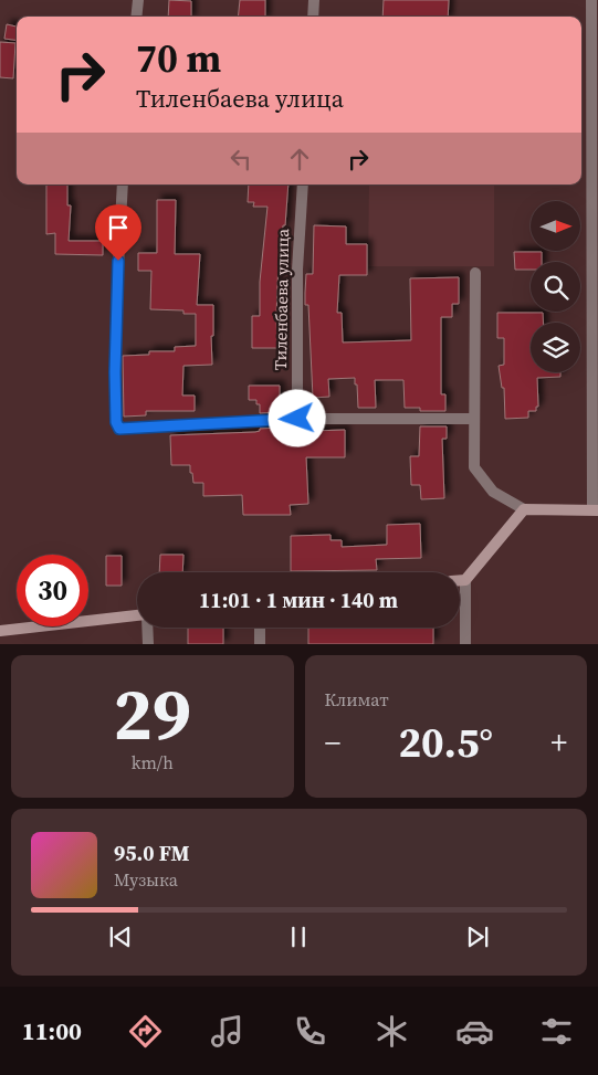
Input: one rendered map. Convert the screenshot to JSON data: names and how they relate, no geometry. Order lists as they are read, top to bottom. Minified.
{"streets":{"street":["Тиленбаева улица"]},"north":"right","page":{"turn":["70 m","Тиленбаева улица"],"limit":"30","trip":"11:01 · 1 мин · 140 m","tile":[["29","km/h"],"Климат"],"heat":["−","20.5°","+"],"song":["95.0 FM","Музыка"],"tabs":"11:00"}}
